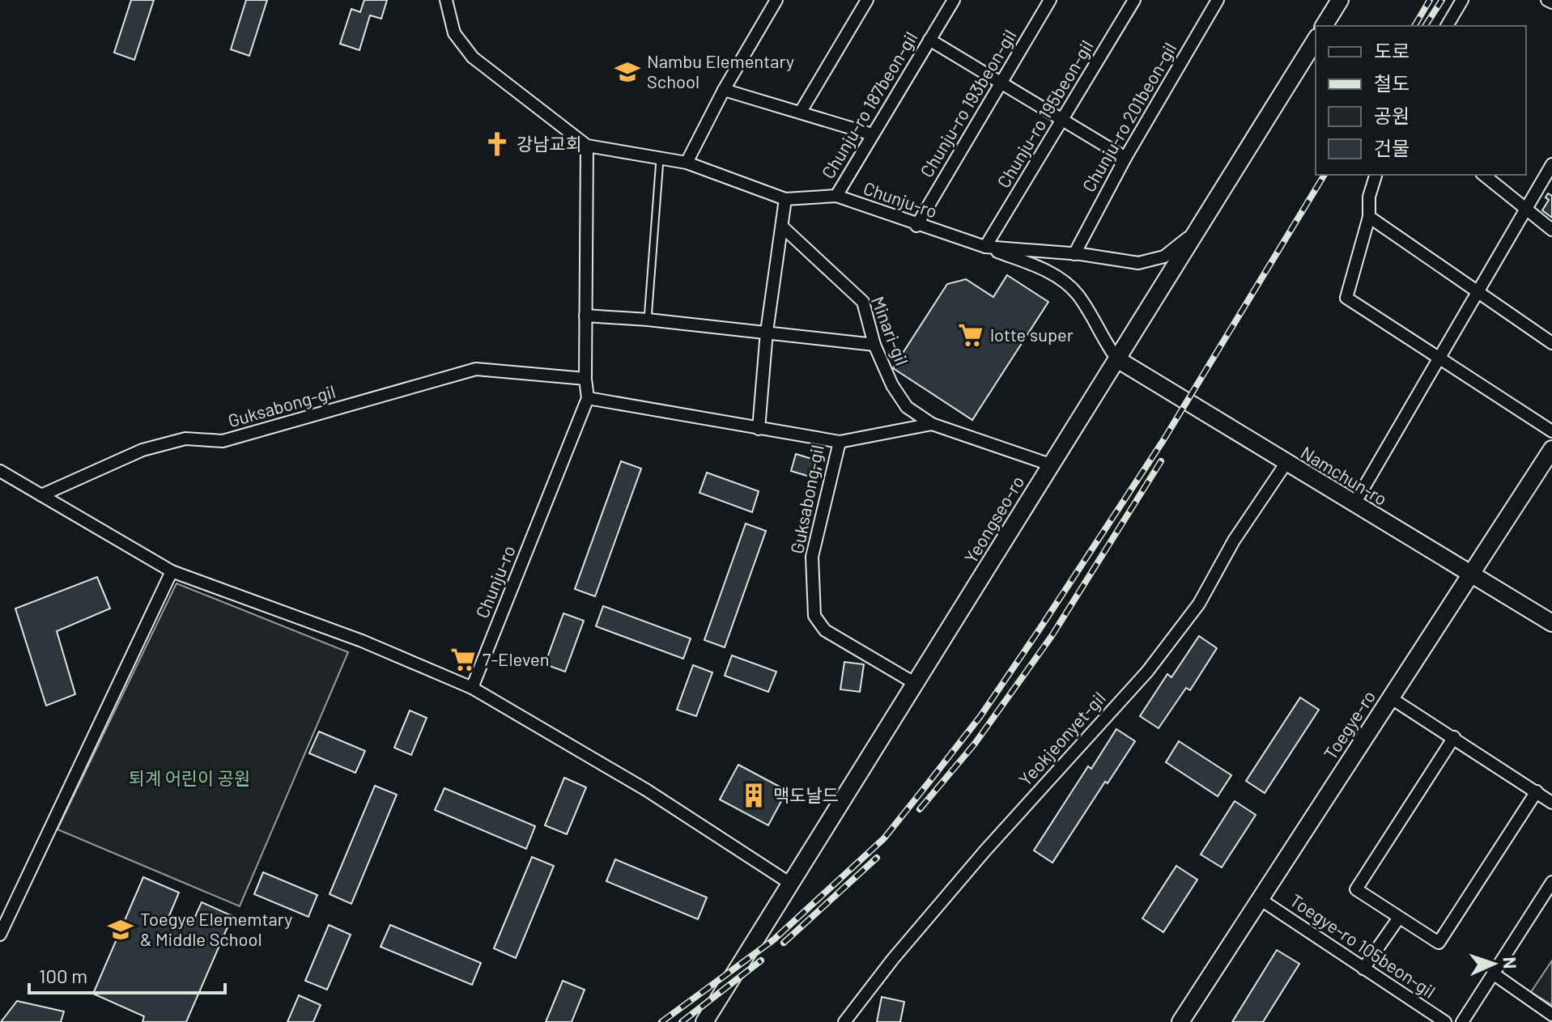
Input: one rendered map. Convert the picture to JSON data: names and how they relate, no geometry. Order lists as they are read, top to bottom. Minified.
{"streets":{"street":["Chunju-ro 193beon-gil","Chunju-ro 187beon-gil","Chunju-ro 195beon-gil","Chunju-ro 201beon-gil","Chunju-ro","Minari-gil","Guksabong-gil","Namchun-ro","Yeongseo-ro","Toegye-ro","Yeokjeonyet-gil","Toegye-ro 105beon-gil"]},"crossings":[["Chunju-ro 193beon-gil","Chunju-ro"],["Chunju-ro 187beon-gil","Chunju-ro"],["Chunju-ro 195beon-gil","Chunju-ro"],["Chunju-ro 201beon-gil","Chunju-ro"],["Chunju-ro","Guksabong-gil"],["Chunju-ro","Yeongseo-ro"],["Minari-gil","Guksabong-gil"],["Minari-gil","Yeongseo-ro"],["Guksabong-gil","Yeongseo-ro"],["Namchun-ro","Yeongseo-ro"],["Namchun-ro","Toegye-ro"],["Namchun-ro","Yeokjeonyet-gil"],["Toegye-ro","Toegye-ro 105beon-gil"]],"parks":["퇴계 어린이 공원"],"places":{"school or university":["Nambu Elementary School","Toegye Elememtary & Middle School"],"church":["강남교회"],"supermarket":["lotte super","7-Eleven"],"building":["맥도날드"]},"legend":["도로","철도","공원","건물"],"scale_bar":"100 m","north":"right"}
